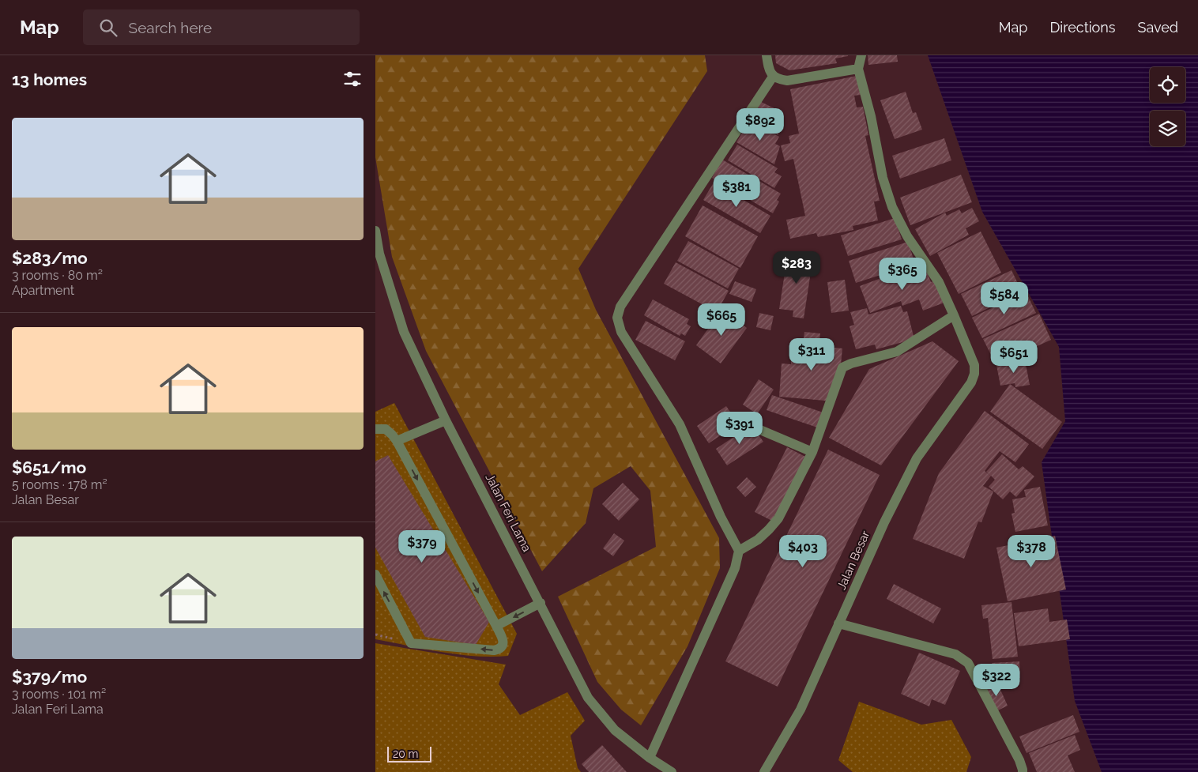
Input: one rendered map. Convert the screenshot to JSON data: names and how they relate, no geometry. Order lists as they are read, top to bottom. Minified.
{"streets":{"street":["Jalan Feri Lama","Jalan Besar"]},"scale_bar":"20 m","page":{"header":"Map","search":"Search here","nav":["Map","Directions","Saved"],"heading":"13 homes","list":[{"name":"$283/mo","note":"3 rooms · 80 m² · Apartment"},{"name":"$651/mo","note":"5 rooms · 178 m² · Jalan Besar"},{"name":"$379/mo","note":"3 rooms · 101 m² · Jalan Feri Lama"}],"price":["$892","$381","$283","$365","$584","$665","$311","$651","$391","$379","$403","$378","$322"],"scale":"20 m"}}
